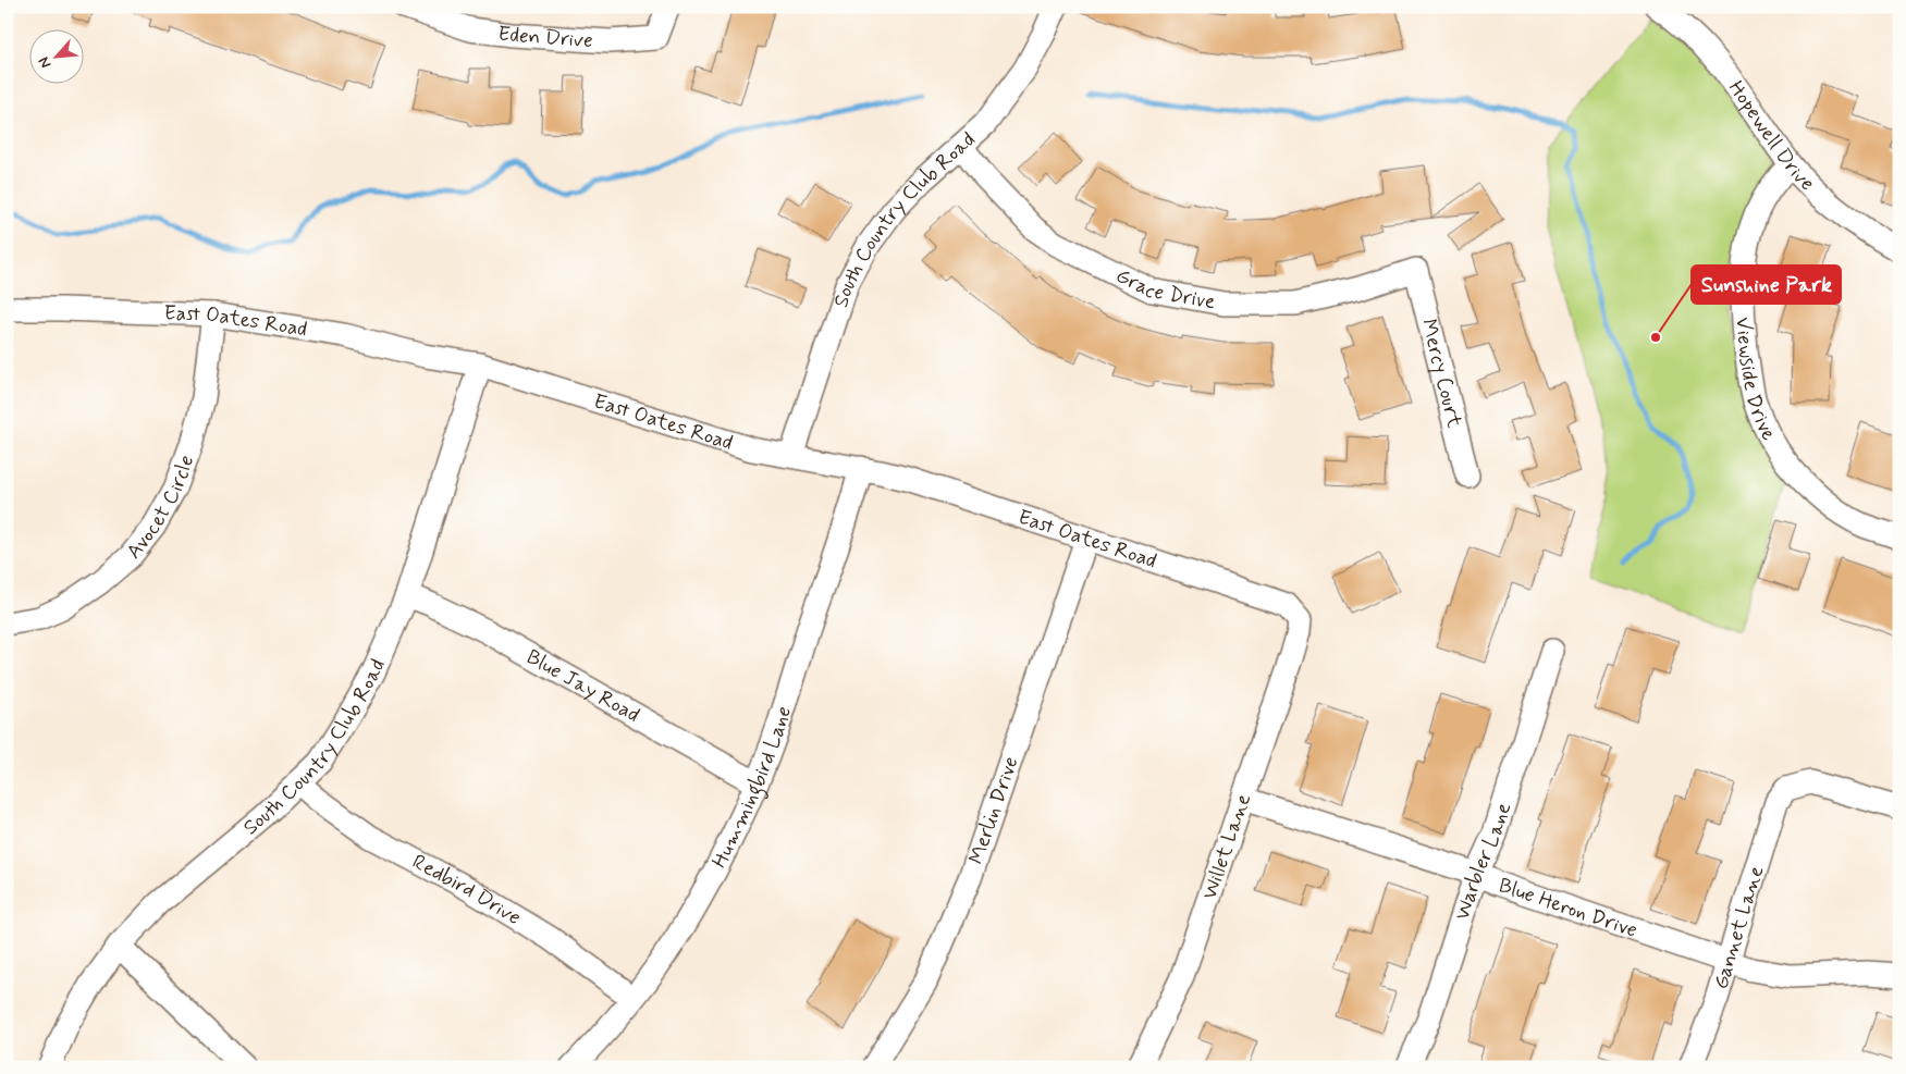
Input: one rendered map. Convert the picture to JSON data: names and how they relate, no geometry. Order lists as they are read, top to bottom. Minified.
{"streets":{"street":["Eden Drive","Hopewell Drive","South Country Club Road","Grace Drive","East Oates Road","Mercy Court","Viewside Drive","Avocet Circle","Blue Jay Road","Hummingbird Lane","Merlin Drive","Willet Lane","Warbler Lane","Redbird Drive","Blue Heron Drive","Gannet Lane"]},"crossings":[["Hopewell Drive","Viewside Drive"],["South Country Club Road","Grace Drive"],["South Country Club Road","East Oates Road"],["South Country Club Road","Blue Jay Road"],["South Country Club Road","Redbird Drive"],["Grace Drive","Mercy Court"],["East Oates Road","Avocet Circle"],["East Oates Road","Hummingbird Lane"],["East Oates Road","Merlin Drive"],["East Oates Road","Willet Lane"],["Blue Jay Road","Hummingbird Lane"],["Hummingbird Lane","Redbird Drive"],["Willet Lane","Blue Heron Drive"],["Warbler Lane","Blue Heron Drive"],["Blue Heron Drive","Gannet Lane"]],"places":["Sunshine Park"],"north":"bottom left"}
